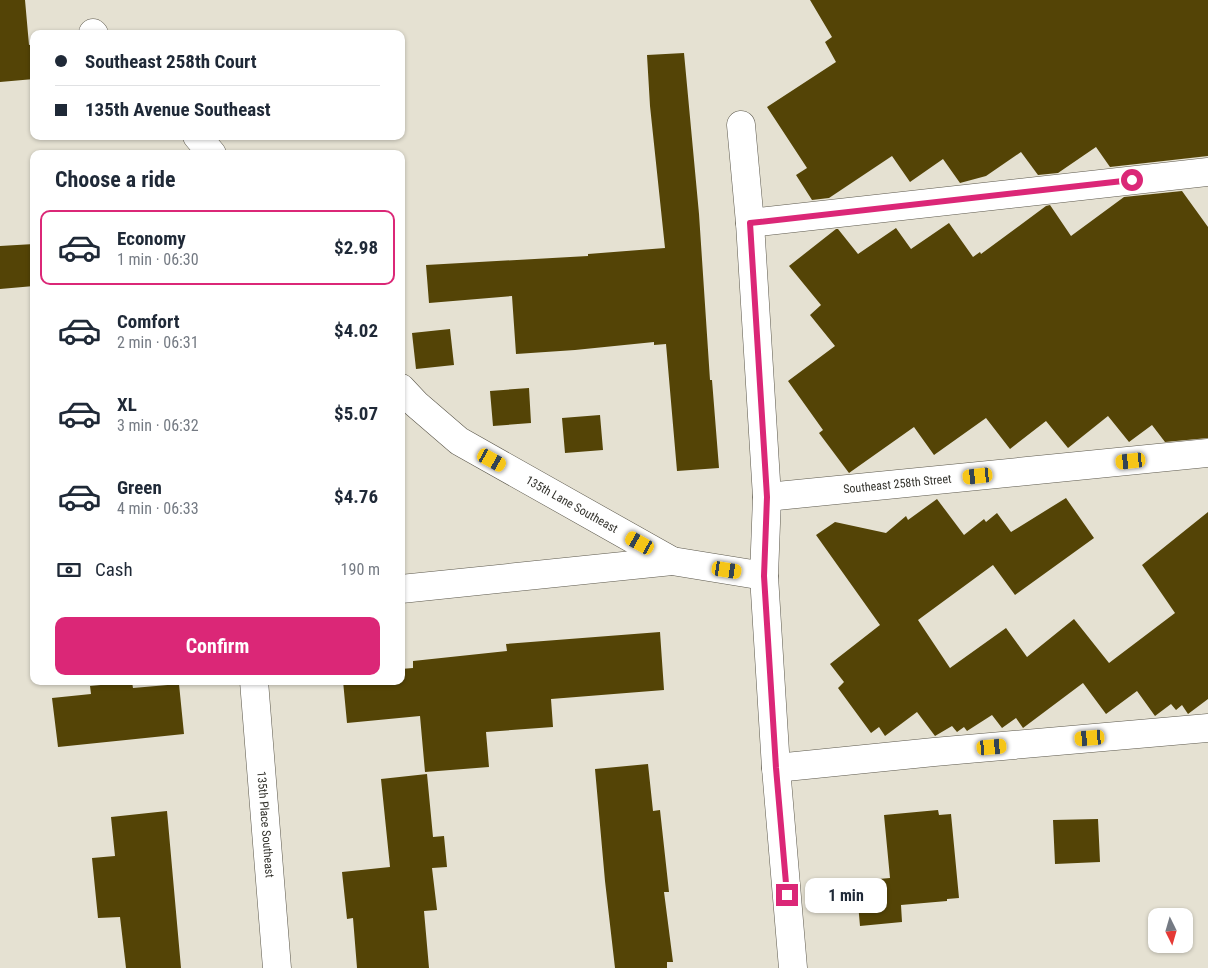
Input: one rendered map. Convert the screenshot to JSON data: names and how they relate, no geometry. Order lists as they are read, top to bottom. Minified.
{"streets":{"street":["Southeast 258th Street","135th Lane Southeast","135th Place Southeast"]},"north":"bottom","page":{"banner":["Southeast 258th Court","135th Avenue Southeast"],"heading":"Choose a ride","list":[{"name":"Economy","note":"1 min · 06:30","value":"$2.98"},{"name":"Comfort","note":"2 min · 06:31","value":"$4.02"},{"name":"XL","note":"3 min · 06:32","value":"$5.07"},{"name":"Green","note":"4 min · 06:33","value":"$4.76"}],"pay":["Cash","190 m"],"buttons":"Confirm","bubble":"1 min"}}
